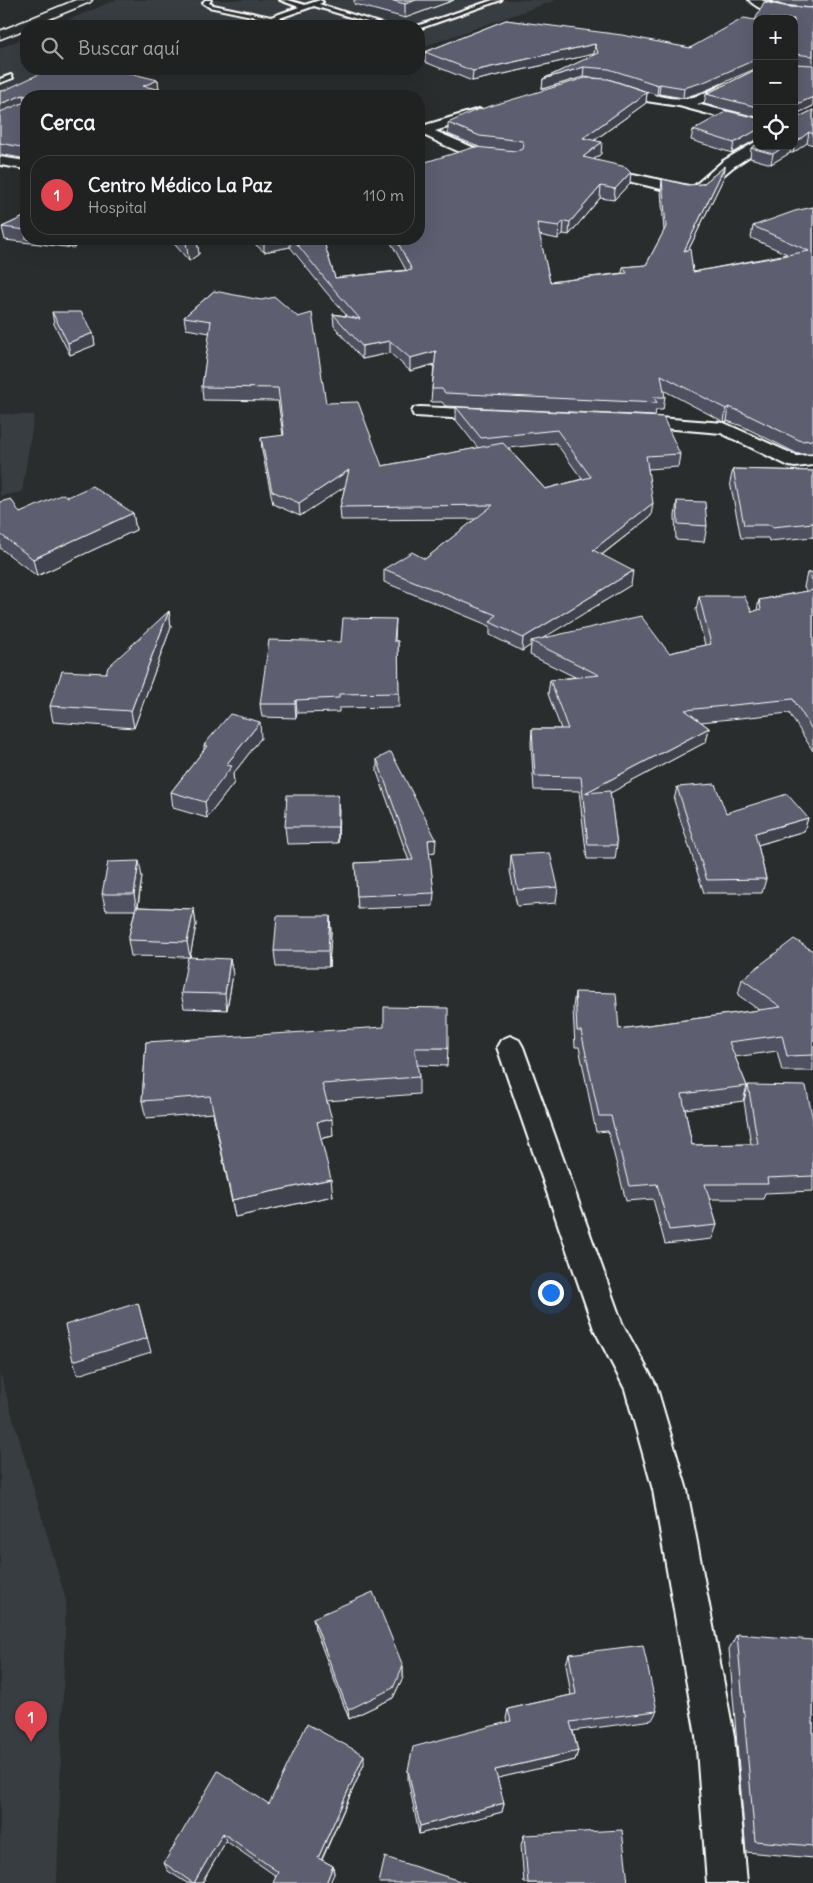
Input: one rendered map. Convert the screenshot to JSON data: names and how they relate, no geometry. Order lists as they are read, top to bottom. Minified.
{"page":{"map_buttons":["+","−"],"search":"Buscar aquí","heading":"Cerca","list":[{"mark":"1","name":"Centro Médico La Paz","note":"Hospital","value":"110 m"}],"pins":"1"}}
